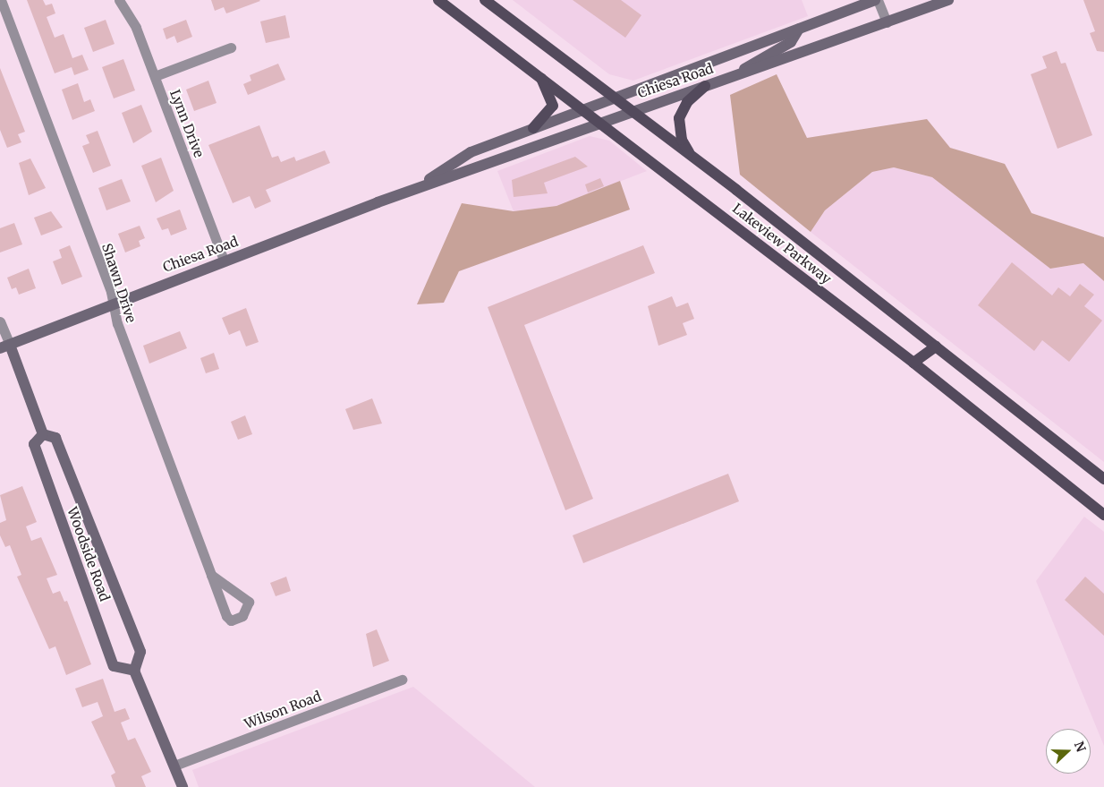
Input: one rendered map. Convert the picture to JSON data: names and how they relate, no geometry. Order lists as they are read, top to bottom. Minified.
{"streets":{"main road":["Chiesa Road","Lakeview Parkway","Woodside Road"],"street":["Lynn Drive","Shawn Drive","Wilson Road"]},"crossings":[["Chiesa Road","Lynn Drive"],["Chiesa Road","Lakeview Parkway"],["Chiesa Road","Shawn Drive"]],"north":"right"}
